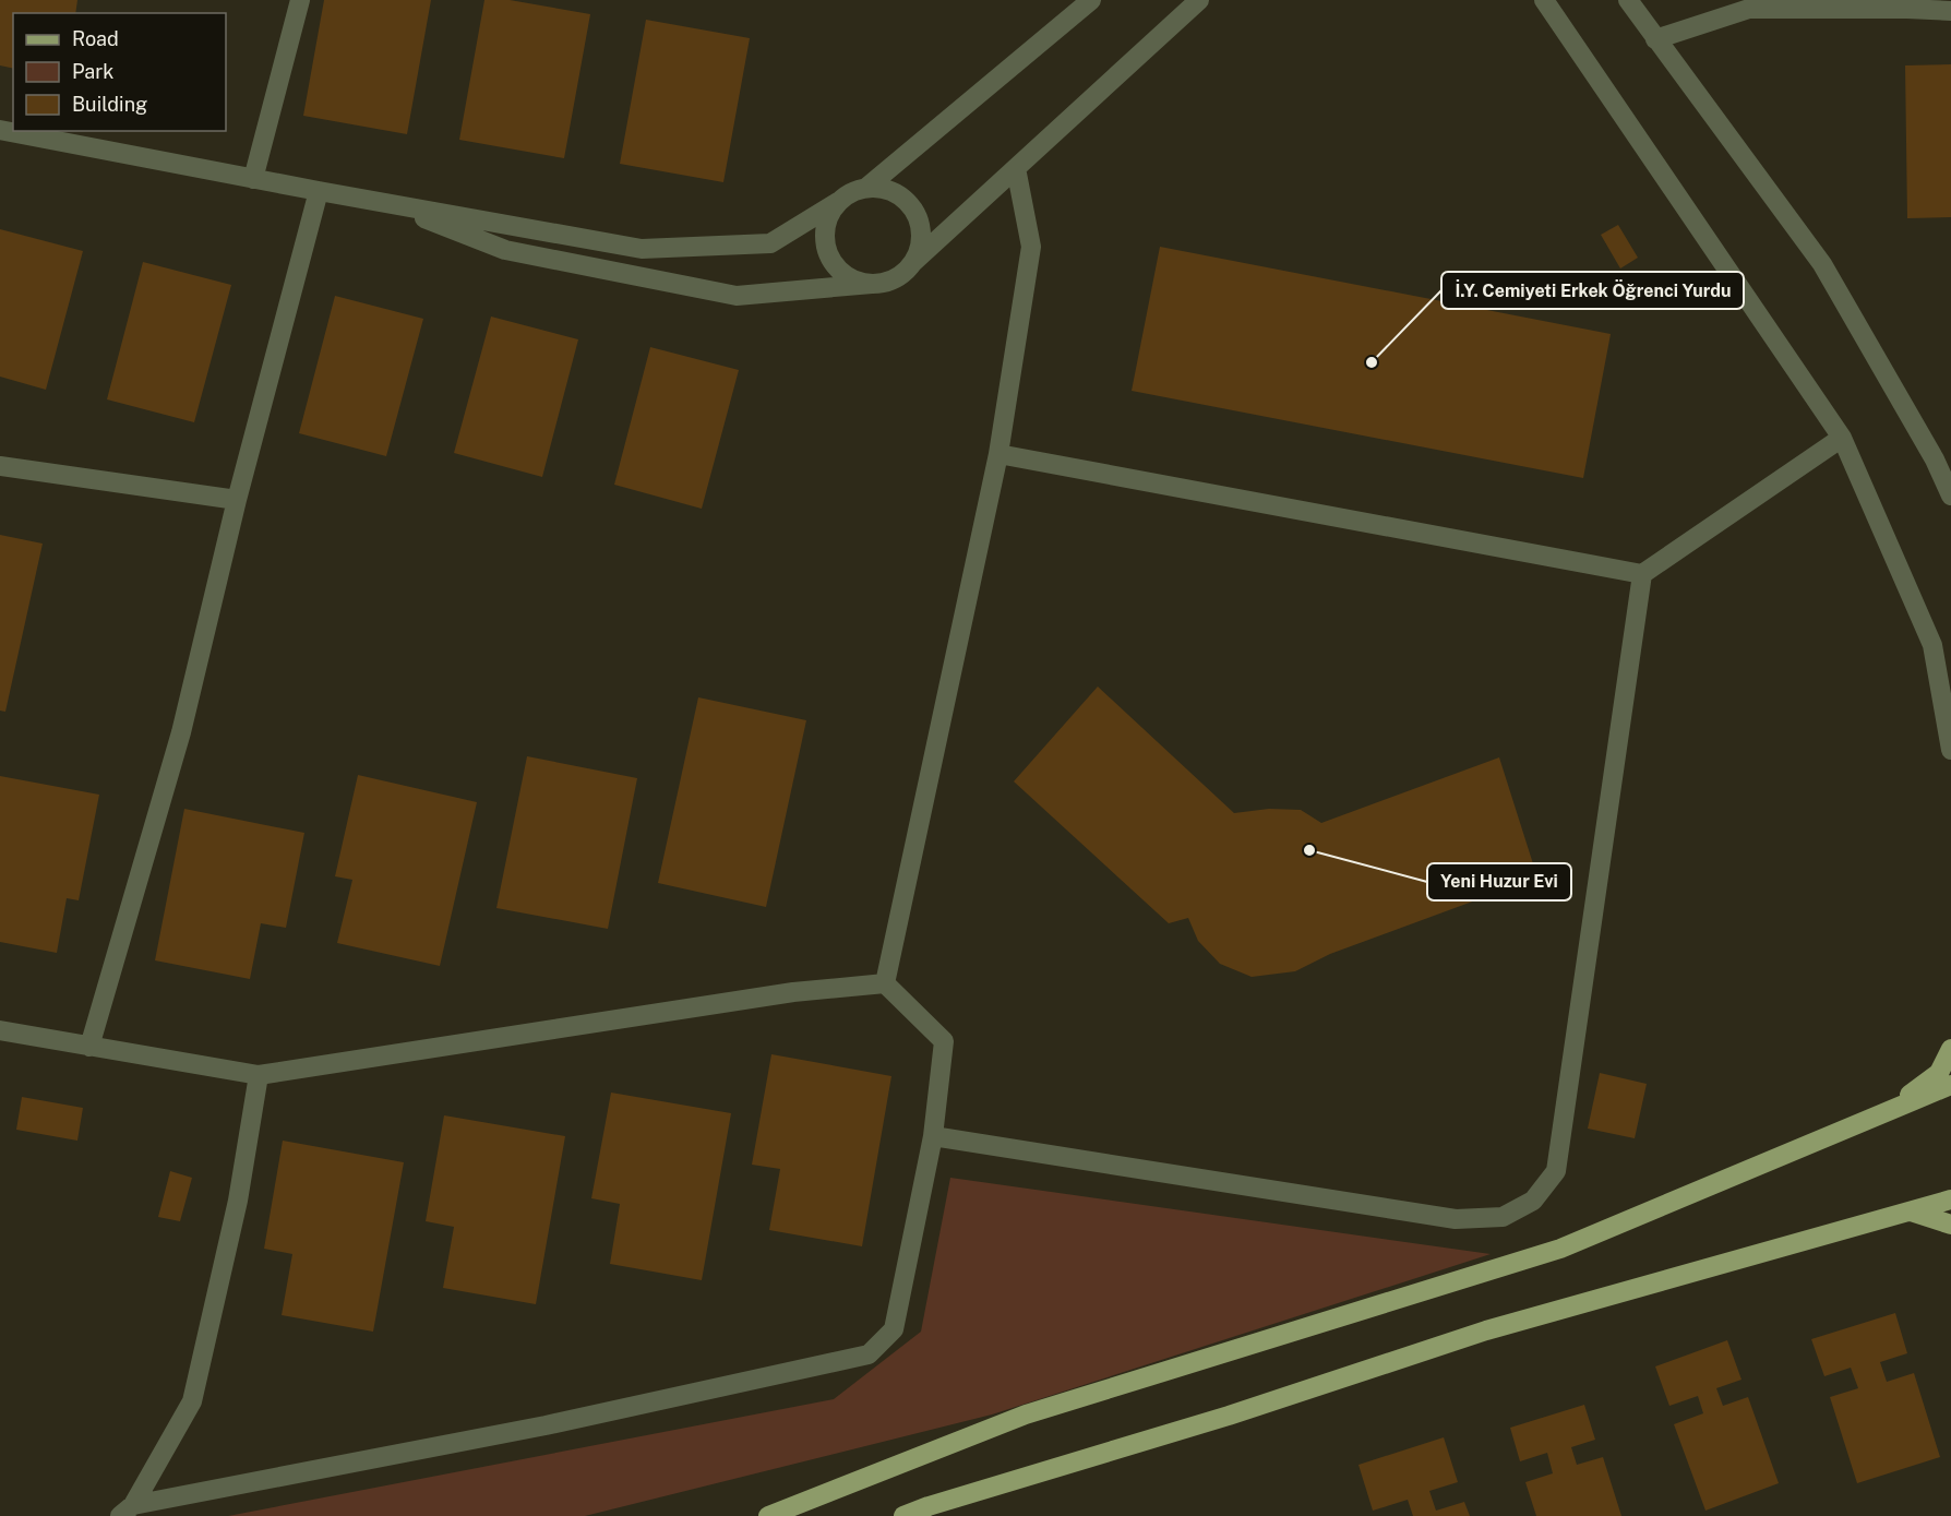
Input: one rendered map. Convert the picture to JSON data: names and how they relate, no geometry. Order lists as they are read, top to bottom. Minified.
{"places":["İ.Y. Cemiyeti Erkek Öğrenci Yurdu","Yeni Huzur Evi"],"legend":["Road","Park","Building"]}
